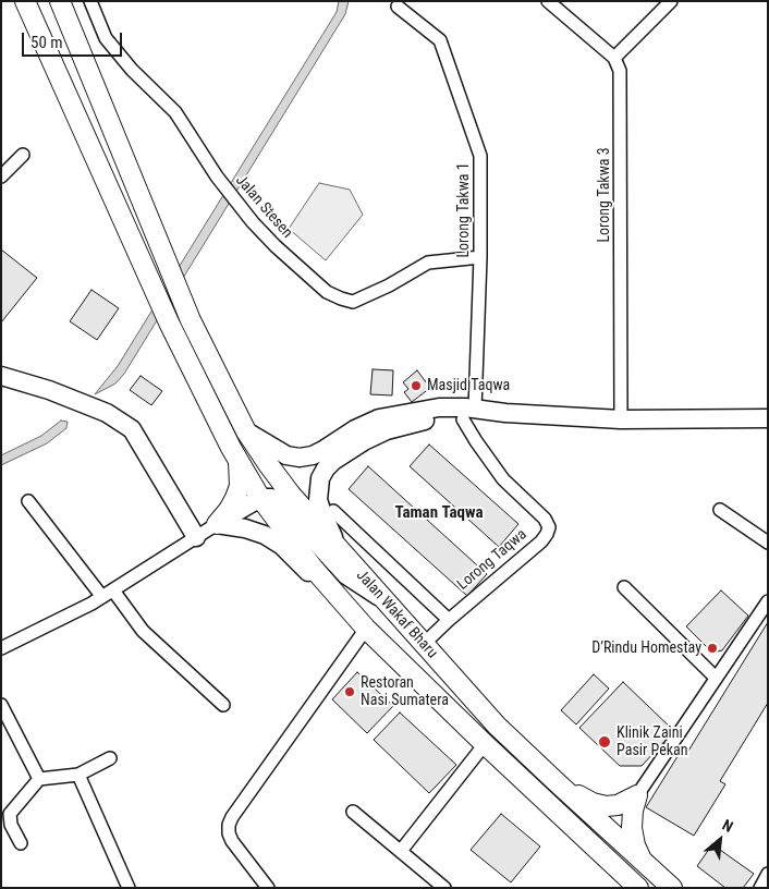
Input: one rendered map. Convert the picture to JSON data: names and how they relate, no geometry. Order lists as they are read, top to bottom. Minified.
{"streets":{"main road":["Jalan Wakaf Bharu"],"street":["Lorong Takwa 3","Jalan Stesen","Lorong Takwa 1","Lorong Taqwa"]},"crossings":[["Jalan Stesen","Lorong Takwa 1"],["Lorong Takwa 1","Lorong Taqwa"],["Lorong Taqwa","Jalan Wakaf Bharu"]],"districts":["Taman Taqwa"],"places":["Masjid Taqwa","D’Rindu Homestay","Restoran Nasi Sumatera","Klinik Zaini Pasir Pekan"],"scale_bar":"50 m","north":"top right"}
